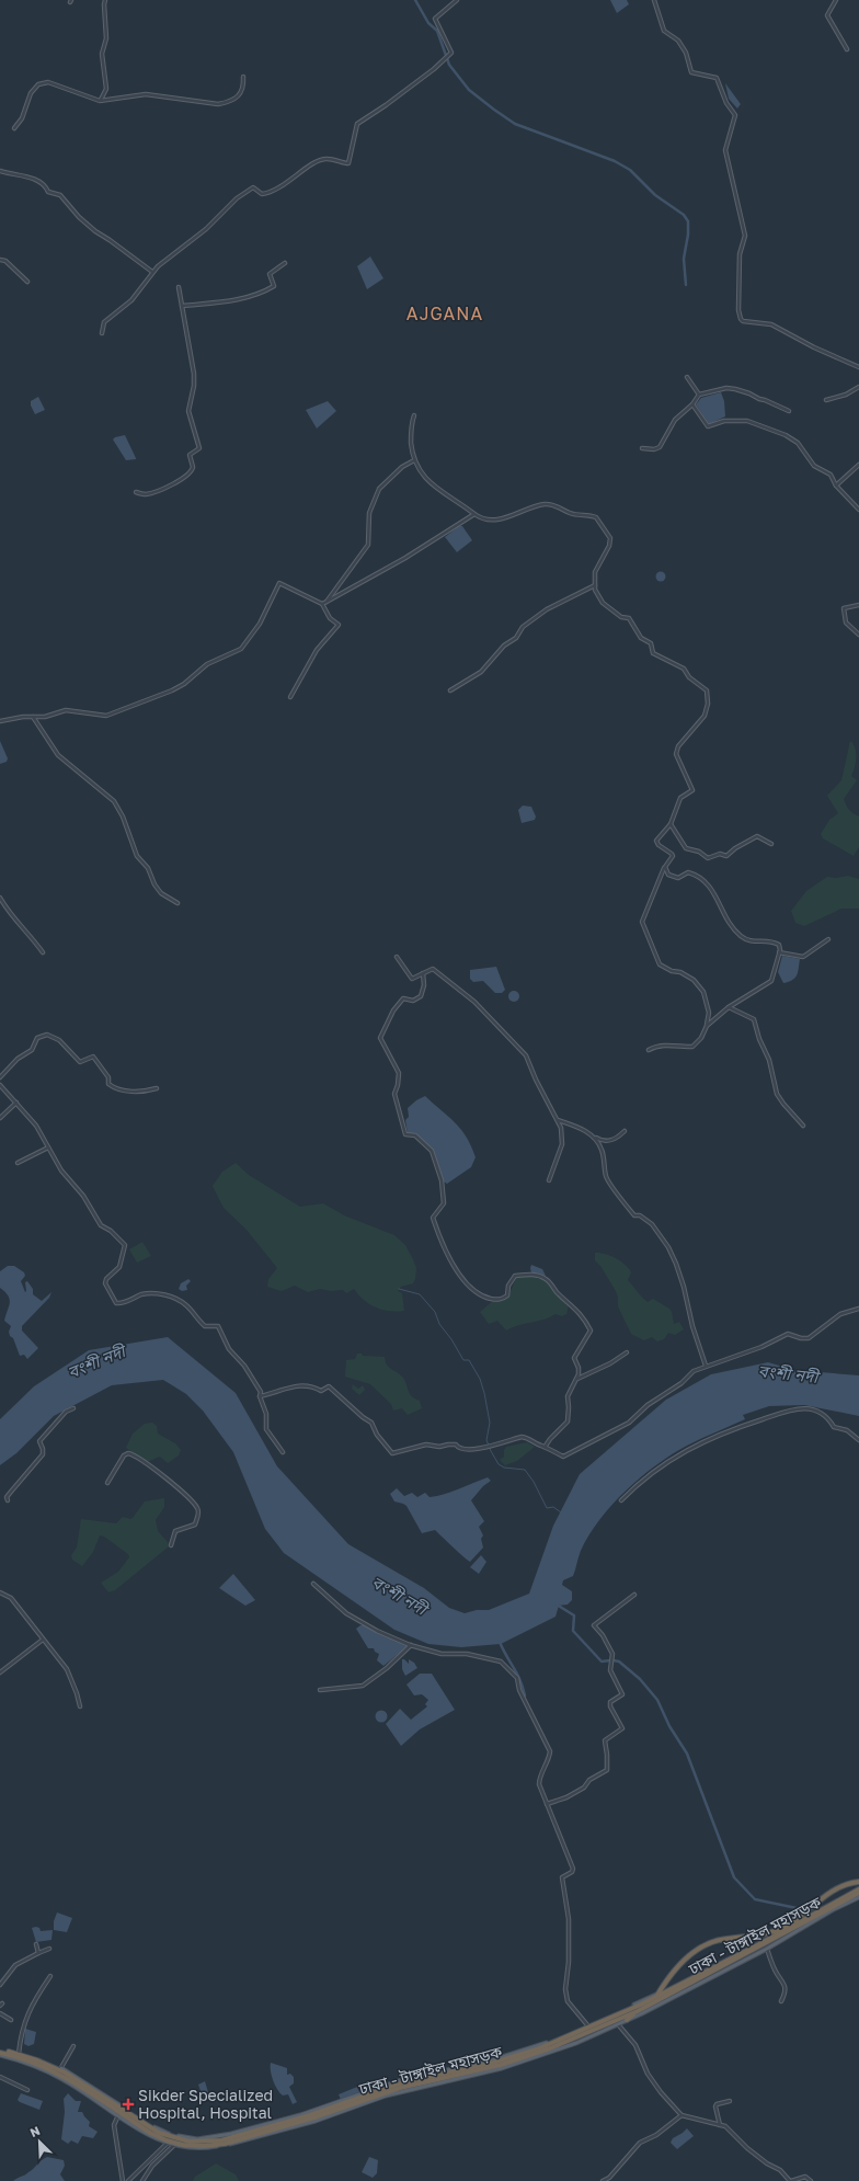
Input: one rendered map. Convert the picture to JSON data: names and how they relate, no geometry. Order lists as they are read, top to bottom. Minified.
{"streets":{"highway":["ঢাকা - টাঙ্গাইল মহাসড়ক"]},"districts":["AJGANA"],"water":["বংশী নদী"],"places":{"health":["Sikder Specialized Hospital, Hospital"]},"north":"top left"}
